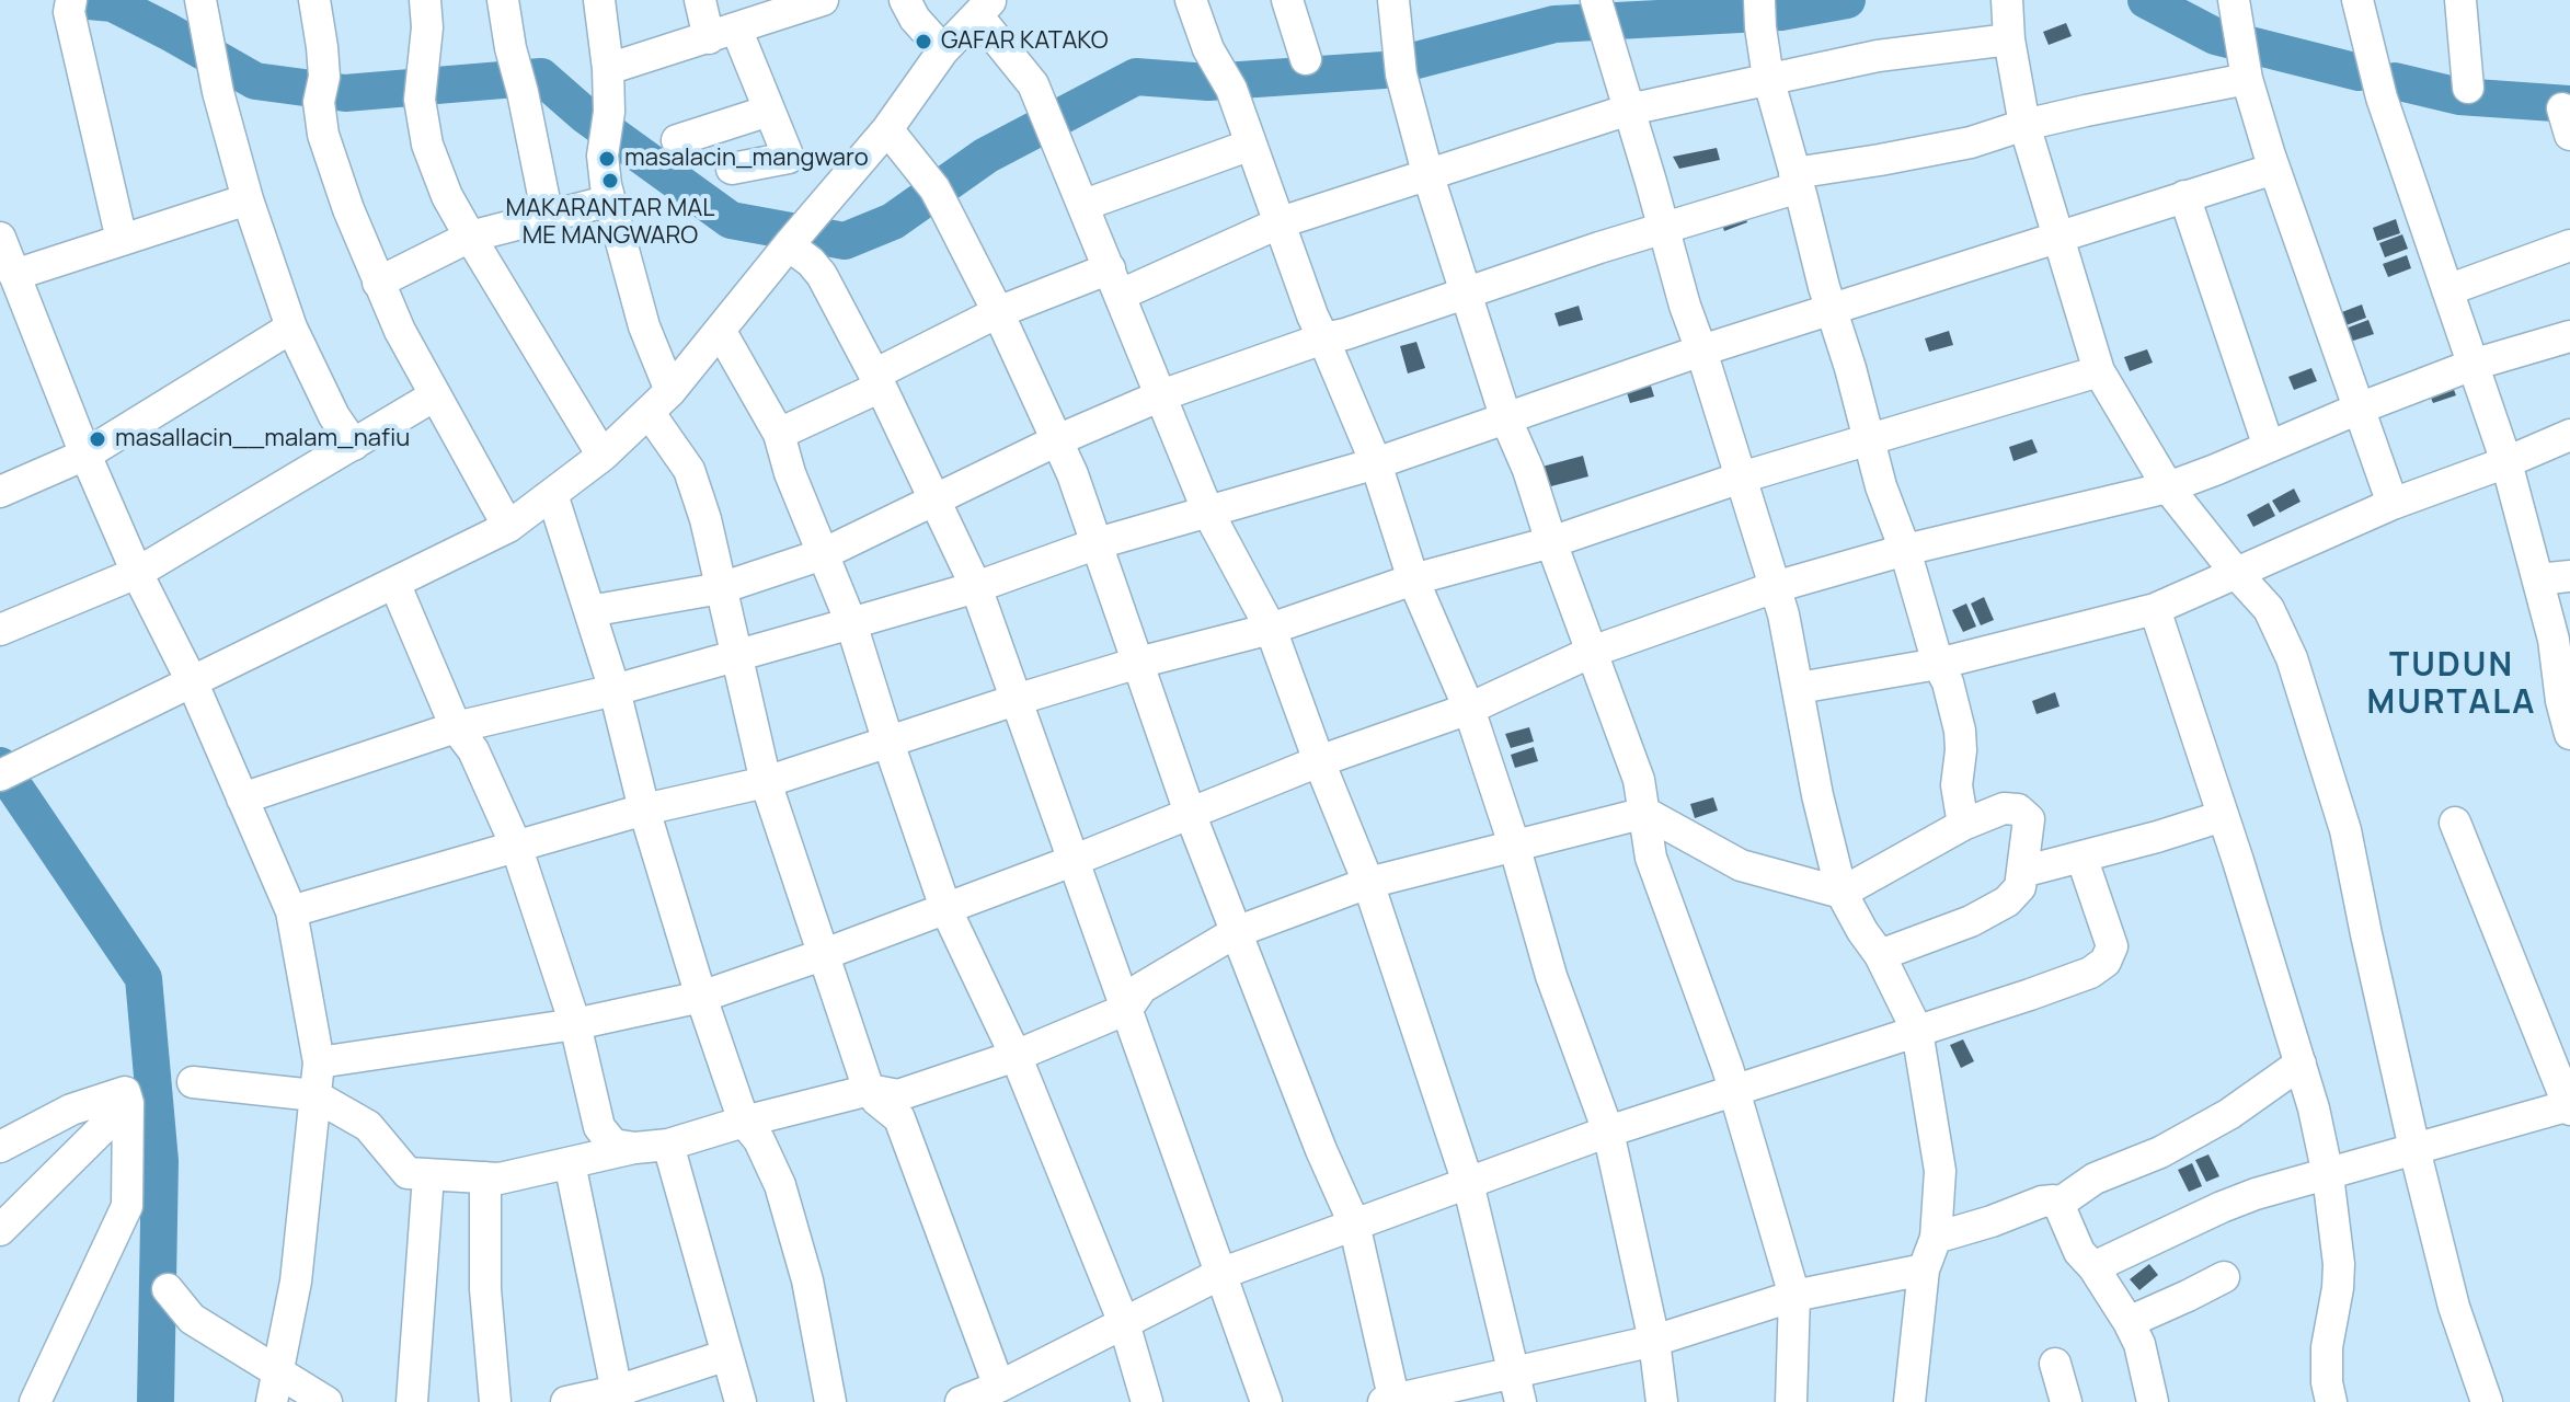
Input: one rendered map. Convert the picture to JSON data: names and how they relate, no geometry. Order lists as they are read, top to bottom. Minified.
{"districts":["TUDUN MURTALA"],"places":["GAFAR KATAKO","masalacin_mangwaro","MAKARANTAR MAL ME MANGWARO","masallacin__malam_nafiu"]}
